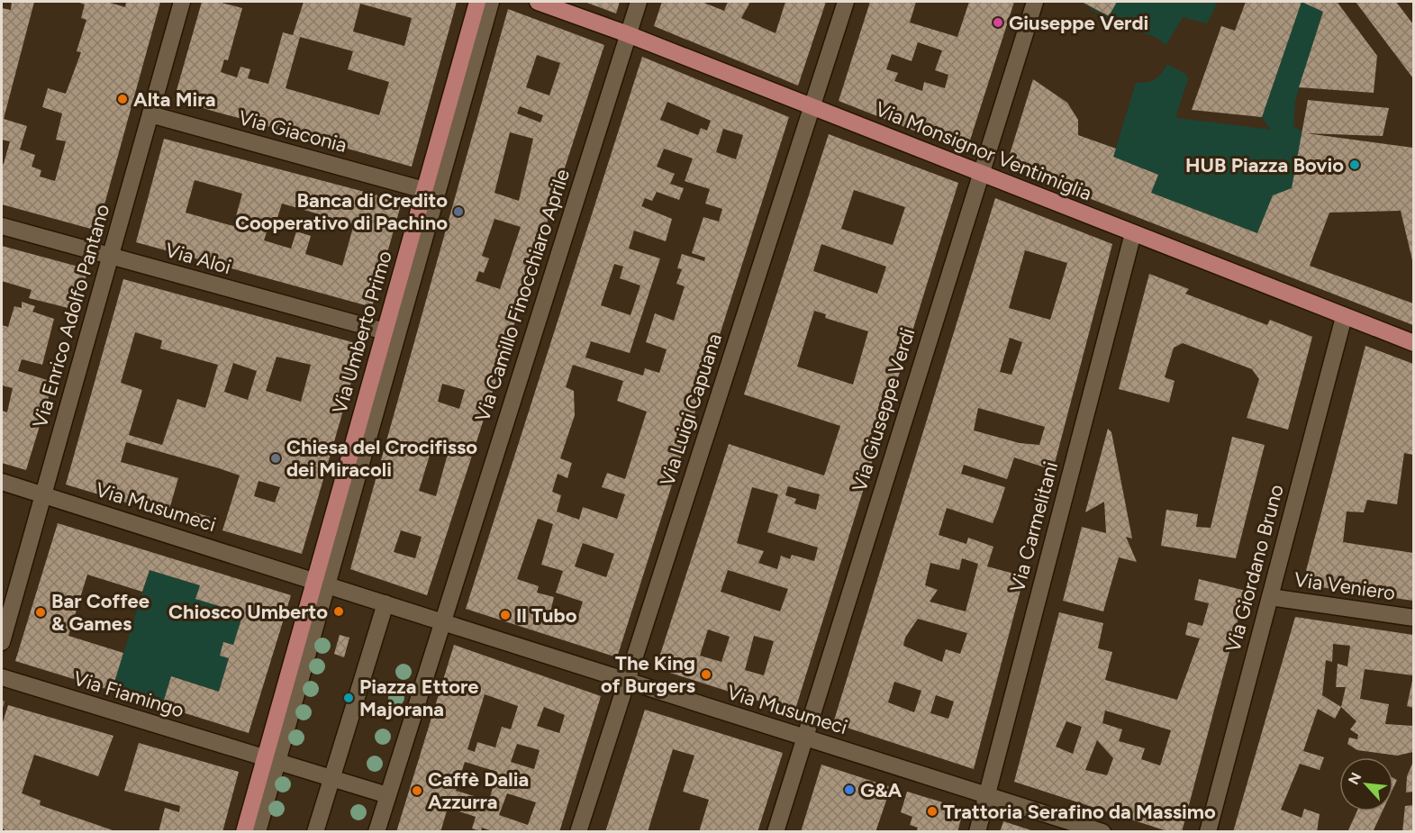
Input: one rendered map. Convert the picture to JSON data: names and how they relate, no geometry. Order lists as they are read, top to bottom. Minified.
{"streets":{"main road":["Via Monsignor Ventimiglia","Via Umberto Primo"],"street":["Via Giaconia","Via Aloi","Via Camillo Finocchiaro Aprile","Via Enrico Adolfo Pantano","Via Luigi Capuana","Via Giuseppe Verdi","Via Musumeci","Via Carmelitani","Via Giordano Bruno","Via Veniero","Via Fiamingo"]},"crossings":[["Via Giaconia","Via Enrico Adolfo Pantano"],["Via Giaconia","Via Umberto Primo"],["Via Monsignor Ventimiglia","Via Camillo Finocchiaro Aprile"],["Via Monsignor Ventimiglia","Via Luigi Capuana"],["Via Monsignor Ventimiglia","Via Giuseppe Verdi"],["Via Monsignor Ventimiglia","Via Carmelitani"],["Via Monsignor Ventimiglia","Via Giordano Bruno"],["Via Aloi","Via Enrico Adolfo Pantano"],["Via Aloi","Via Umberto Primo"],["Via Camillo Finocchiaro Aprile","Via Musumeci"],["Via Enrico Adolfo Pantano","Via Musumeci"],["Via Umberto Primo","Via Musumeci"],["Via Umberto Primo","Via Fiamingo"],["Via Luigi Capuana","Via Musumeci"],["Via Giuseppe Verdi","Via Musumeci"],["Via Musumeci","Via Carmelitani"],["Via Giordano Bruno","Via Veniero"]],"places":["Giuseppe Verdi","Alta Mira","HUB Piazza Bovio","Banca di Credito Cooperativo di Pachino","Chiesa del Crocifisso dei Miracoli","Chiosco Umberto","Bar Coffee & Games","Il Tubo","The King of Burgers","Piazza Ettore Majorana","G&A","Caffè Dalia Azzurra","Trattoria Serafino da Massimo"],"north":"top left"}
